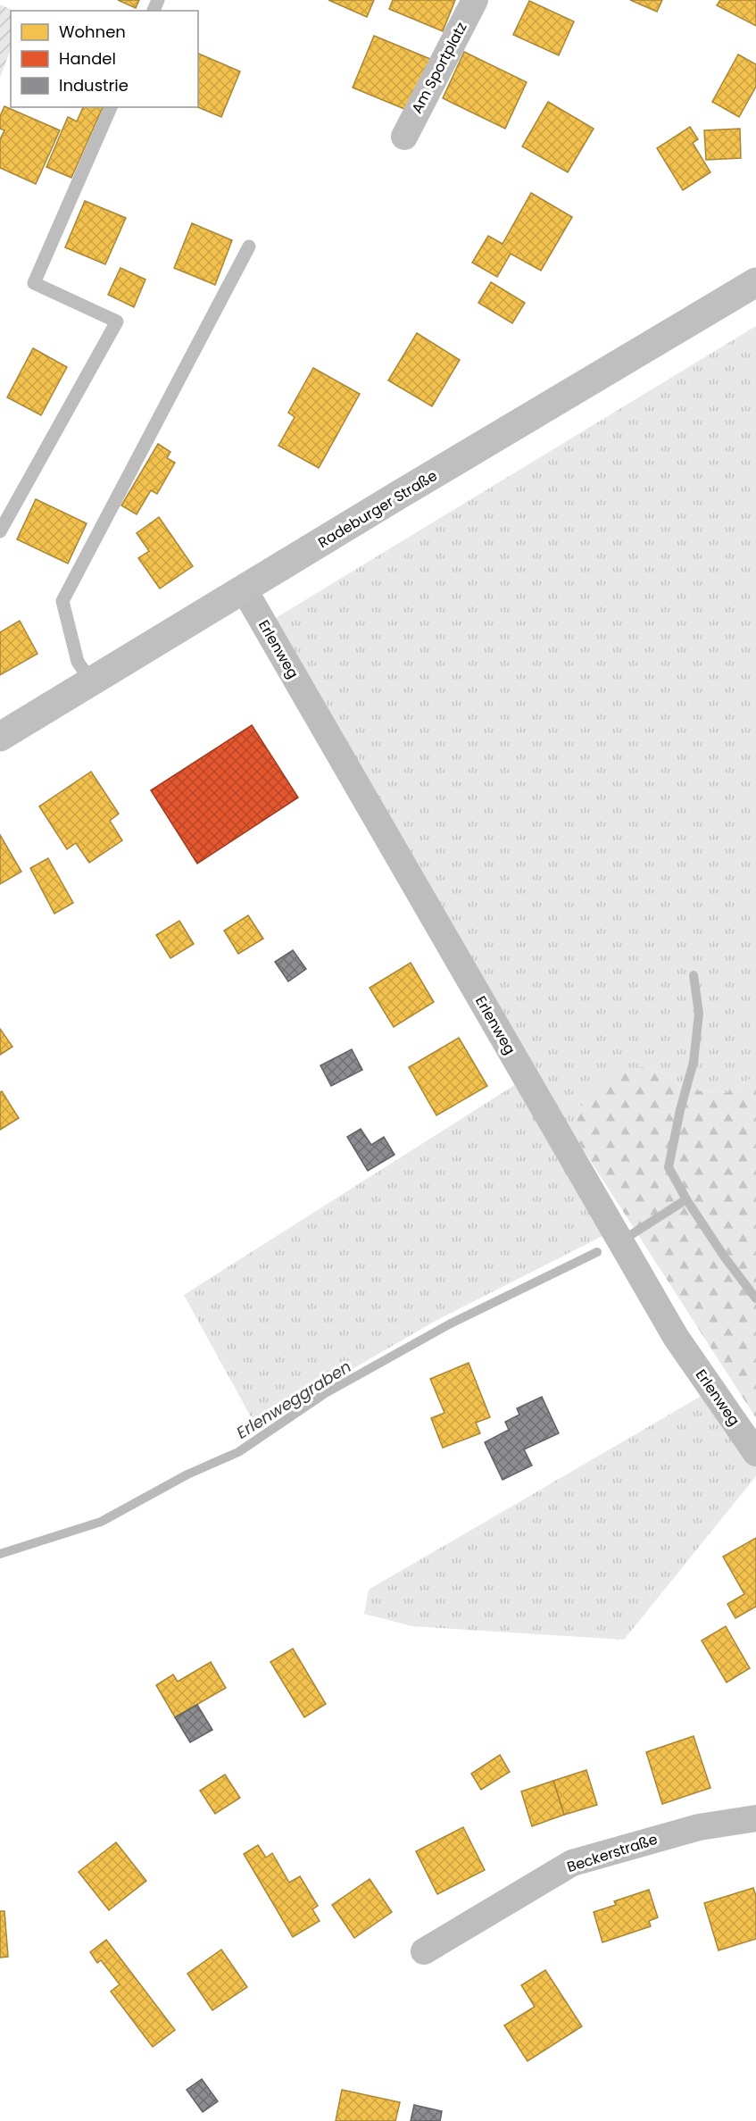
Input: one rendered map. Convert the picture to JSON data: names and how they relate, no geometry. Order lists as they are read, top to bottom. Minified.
{"streets":{"main road":["Radeburger Straße"],"street":["Am Sportplatz","Erlenweg","Beckerstraße"]},"crossings":[["Radeburger Straße","Erlenweg"]],"water":["Erlenweggraben"],"legend":["Wohnen","Handel","Industrie"]}
